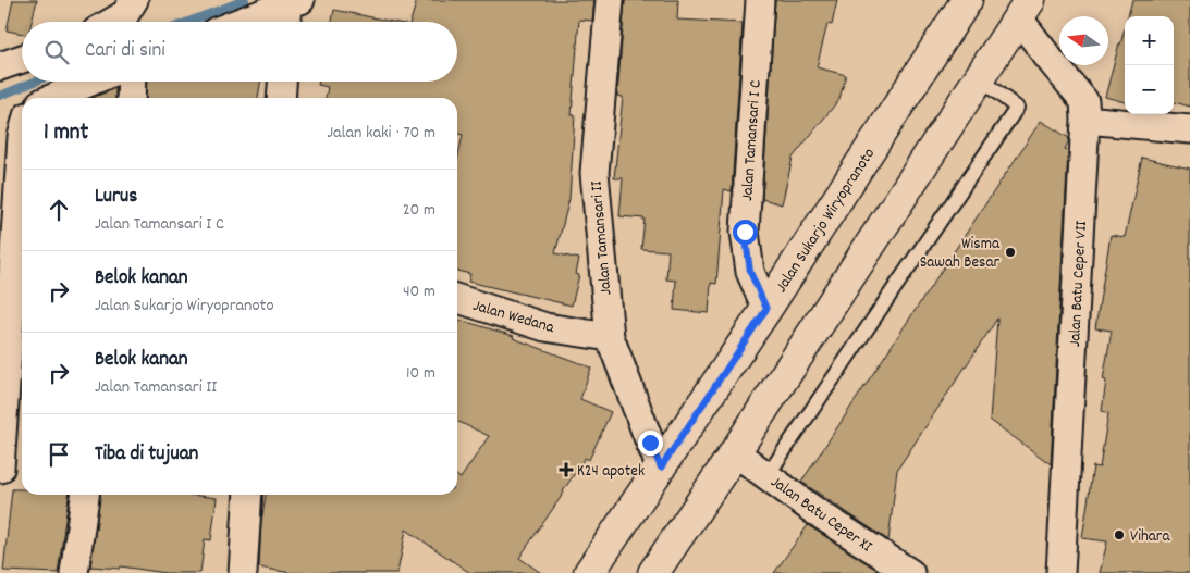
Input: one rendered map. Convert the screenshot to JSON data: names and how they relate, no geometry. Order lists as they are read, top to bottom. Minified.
{"streets":{"main road":["Jalan Sukarjo Wiryopranoto"],"street":["Jalan Tamansari I C","Jalan Tamansari II","Jalan Batu Ceper VII","Jalan Wedana","Jalan Batu Ceper XI"]},"crossings":[["Jalan Tamansari I C","Jalan Sukarjo Wiryopranoto"],["Jalan Sukarjo Wiryopranoto","Jalan Tamansari II"],["Jalan Tamansari II","Jalan Wedana"]],"places":{"other":["Wisma Sawah Besar","Vihara"],"health":["K24 apotek"]},"north":"left","page":{"map_buttons":["+","−"],"search":"Cari di sini","heading":["1 mnt","Jalan kaki · 70 m"],"list":[["Lurus","Jalan Tamansari I C","20 m"],["Belok kanan","Jalan Sukarjo Wiryopranoto","40 m"],["Belok kanan","Jalan Tamansari II","10 m"],"Tiba di tujuan"]}}
